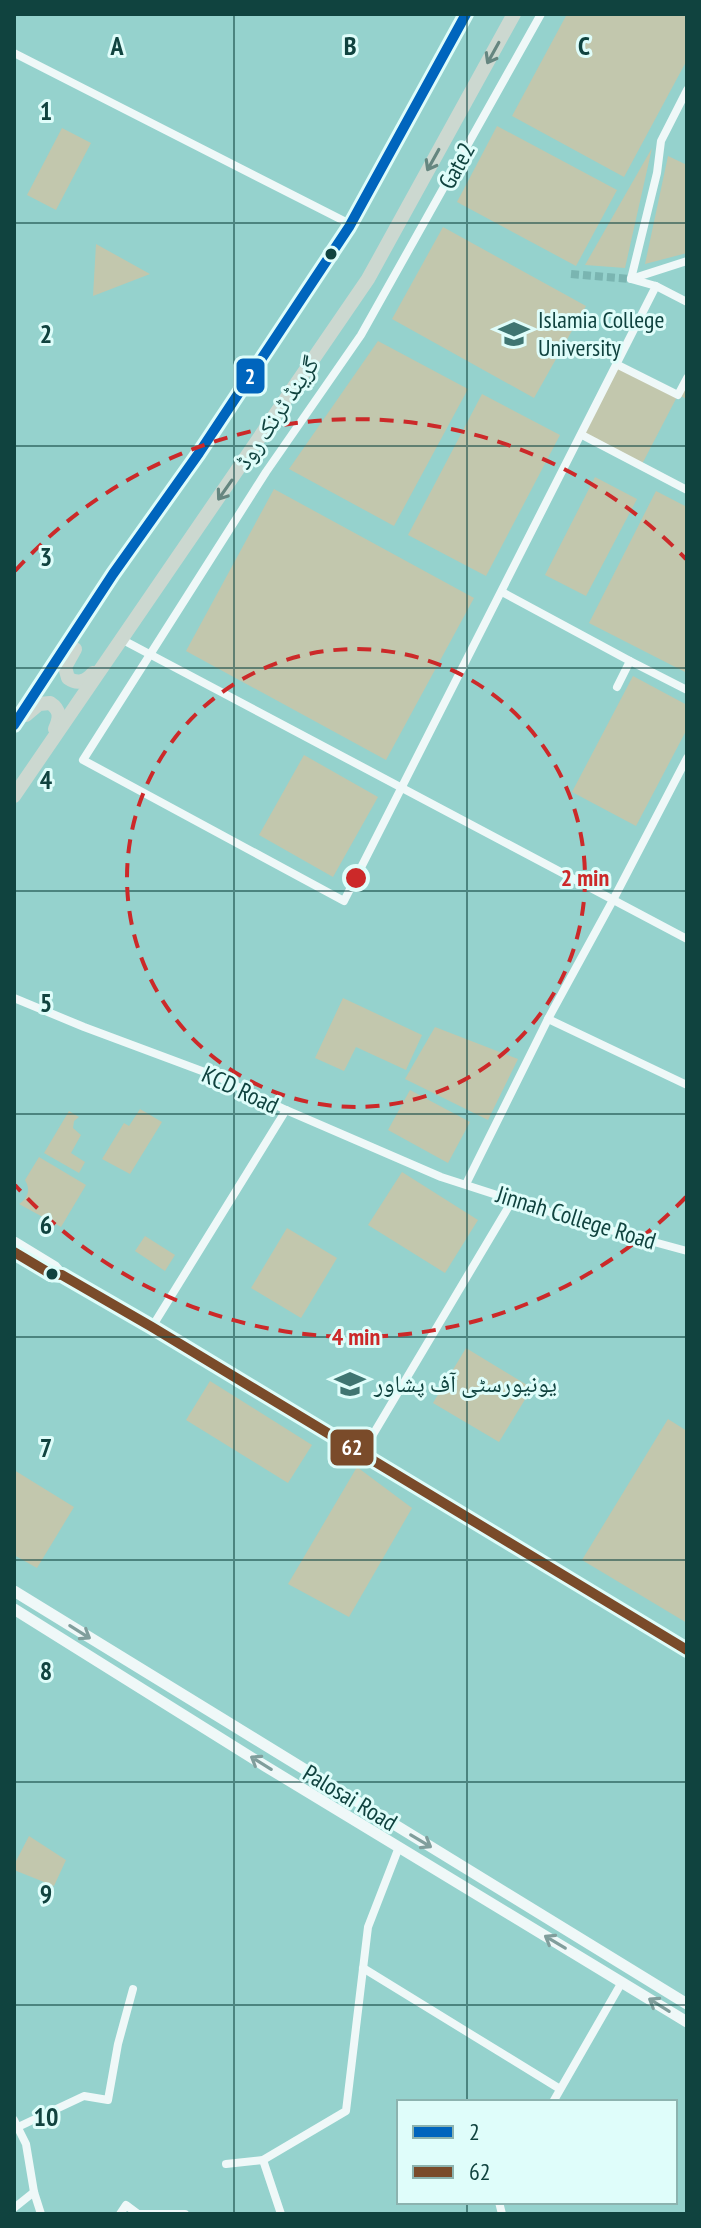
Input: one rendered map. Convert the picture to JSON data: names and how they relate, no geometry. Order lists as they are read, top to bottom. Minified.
{"streets":{"highway":["گرینڈ ٹرنک روڈ"],"street":["Gate2","KCD Road","Jinnah College Road","Palosai Road"]},"crossings":[["KCD Road","Jinnah College Road"]],"places":{"school or university":["Islamia College University","یونیورسٹی آف پشاور"]},"lines":["transit line 2","transit line 62"],"legend":["2","62"],"grid":{"columns":["A","B","C"],"rows":["1","2","3","4","5","6","7","8","9","10"]},"rings":["2 min","4 min"]}
